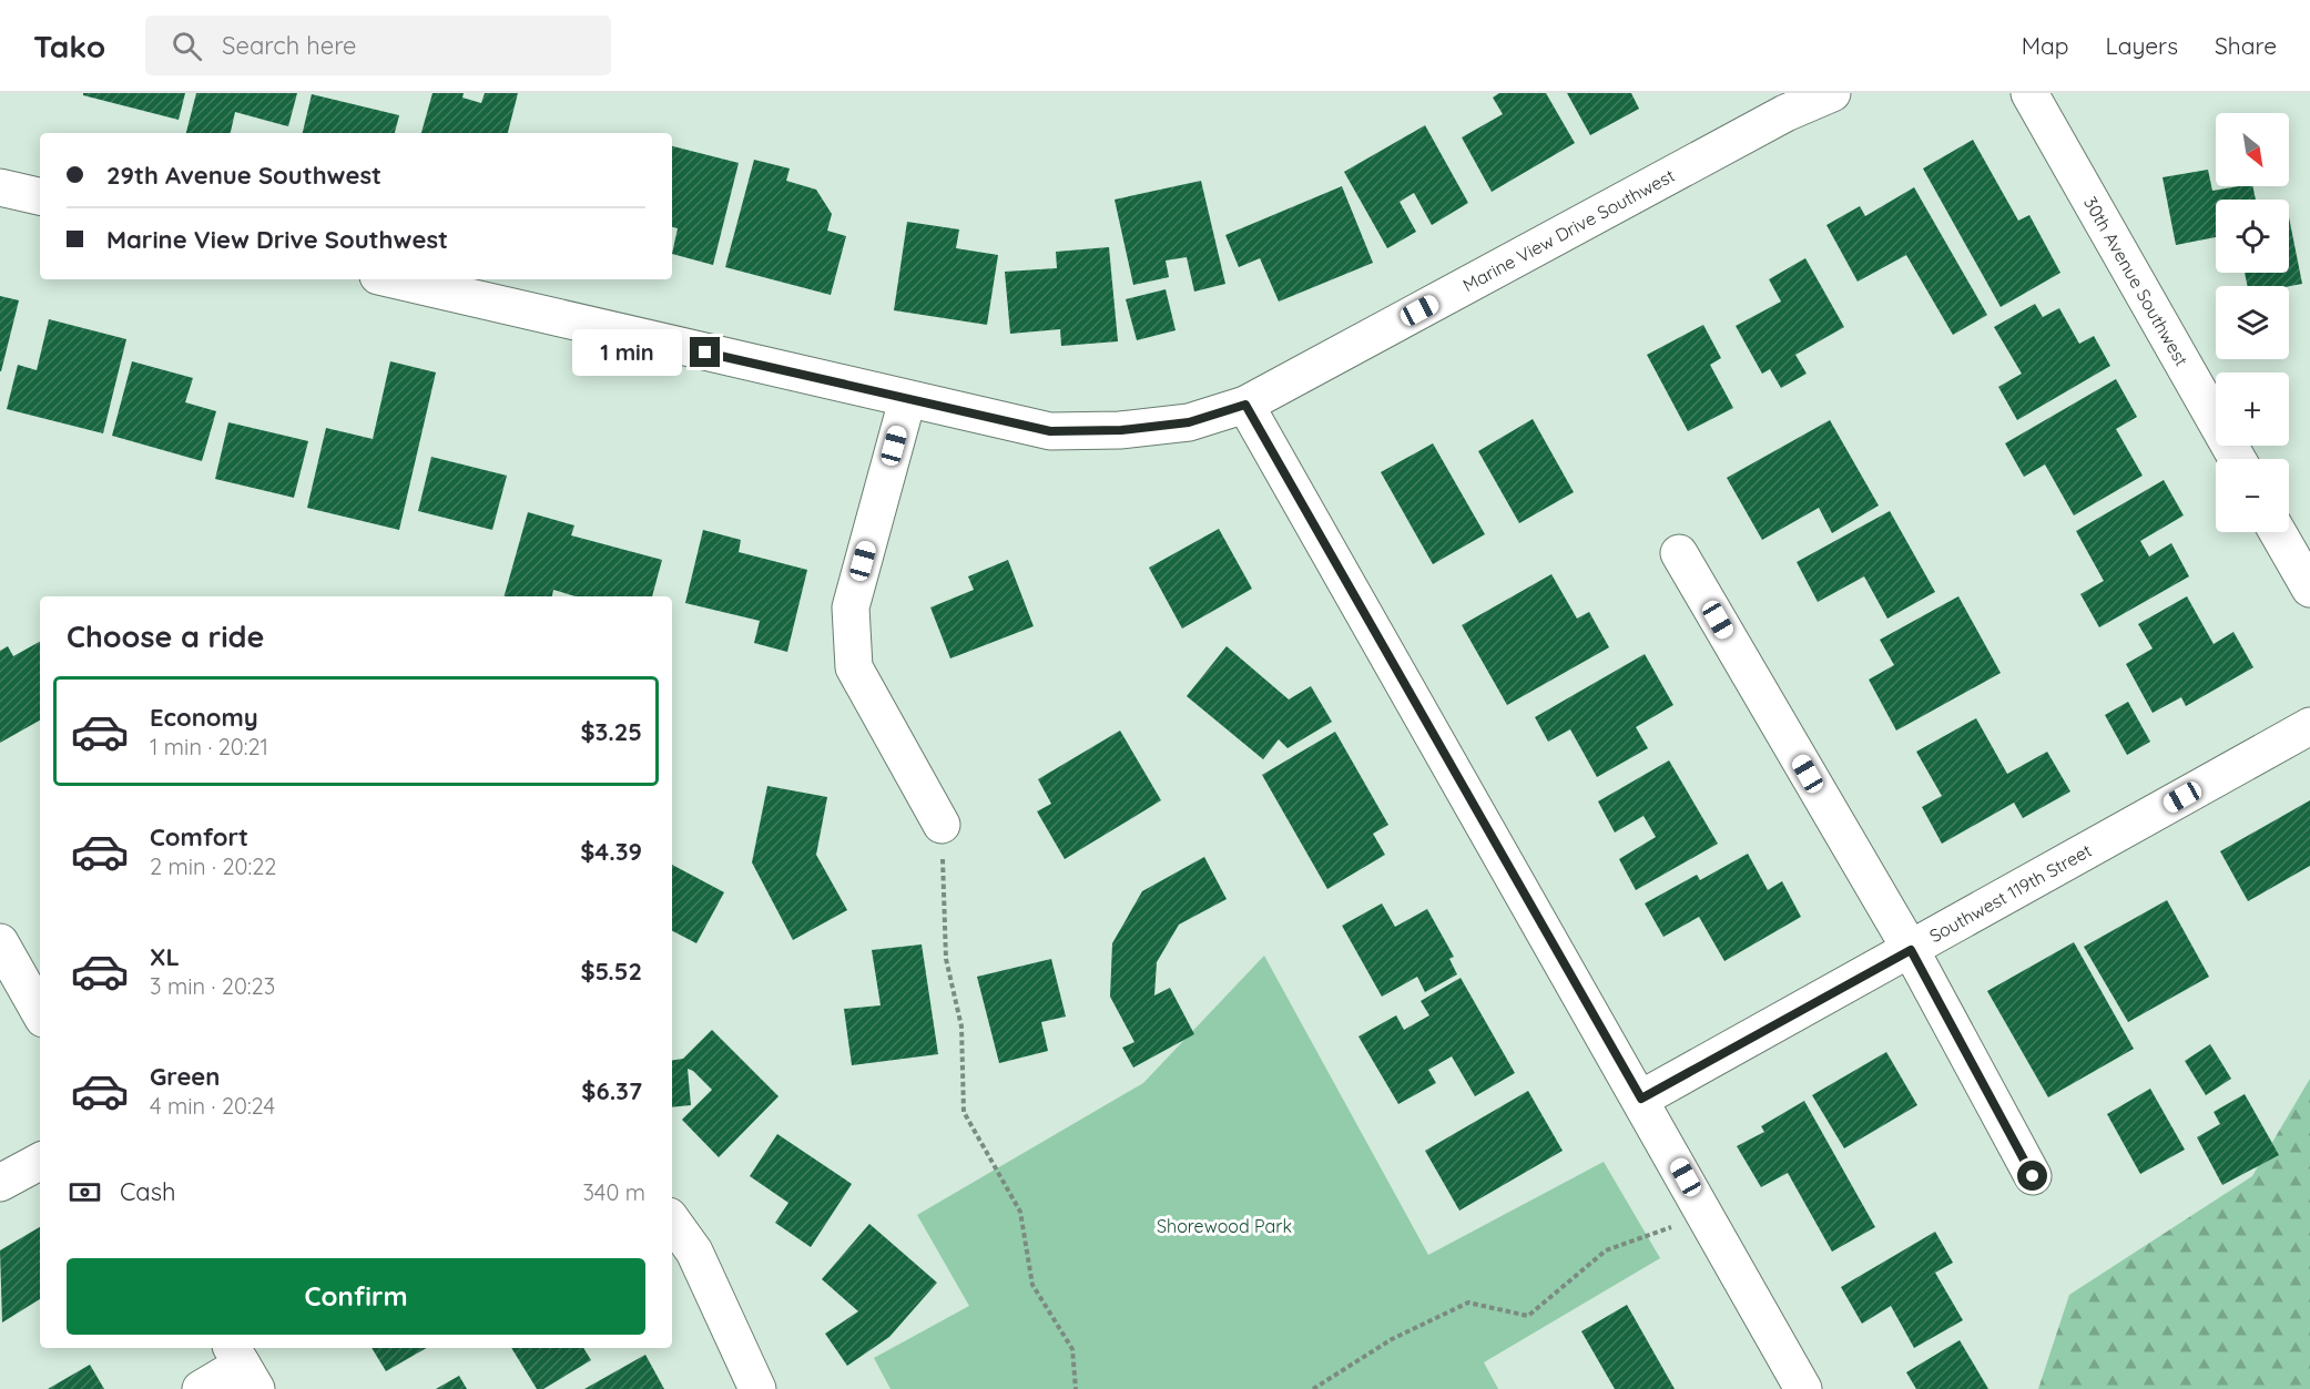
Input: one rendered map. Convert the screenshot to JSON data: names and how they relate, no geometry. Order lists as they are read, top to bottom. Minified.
{"streets":{"street":["Marine View Drive Southwest","30th Avenue Southwest","Southwest 119th Street"]},"parks":["Shorewood Park"],"north":"bottom right","page":{"header":"Tako","search":"Search here","nav":["Map","Layers","Share"],"map_buttons":["+","−"],"banner":["29th Avenue Southwest","Marine View Drive Southwest"],"bubble":"1 min","heading":"Choose a ride","list":[{"name":"Economy","note":"1 min · 20:21","value":"$3.25"},{"name":"Comfort","note":"2 min · 20:22","value":"$4.39"},{"name":"XL","note":"3 min · 20:23","value":"$5.52"},{"name":"Green","note":"4 min · 20:24","value":"$6.37"}],"pay":["Cash","340 m"],"buttons":"Confirm"}}
